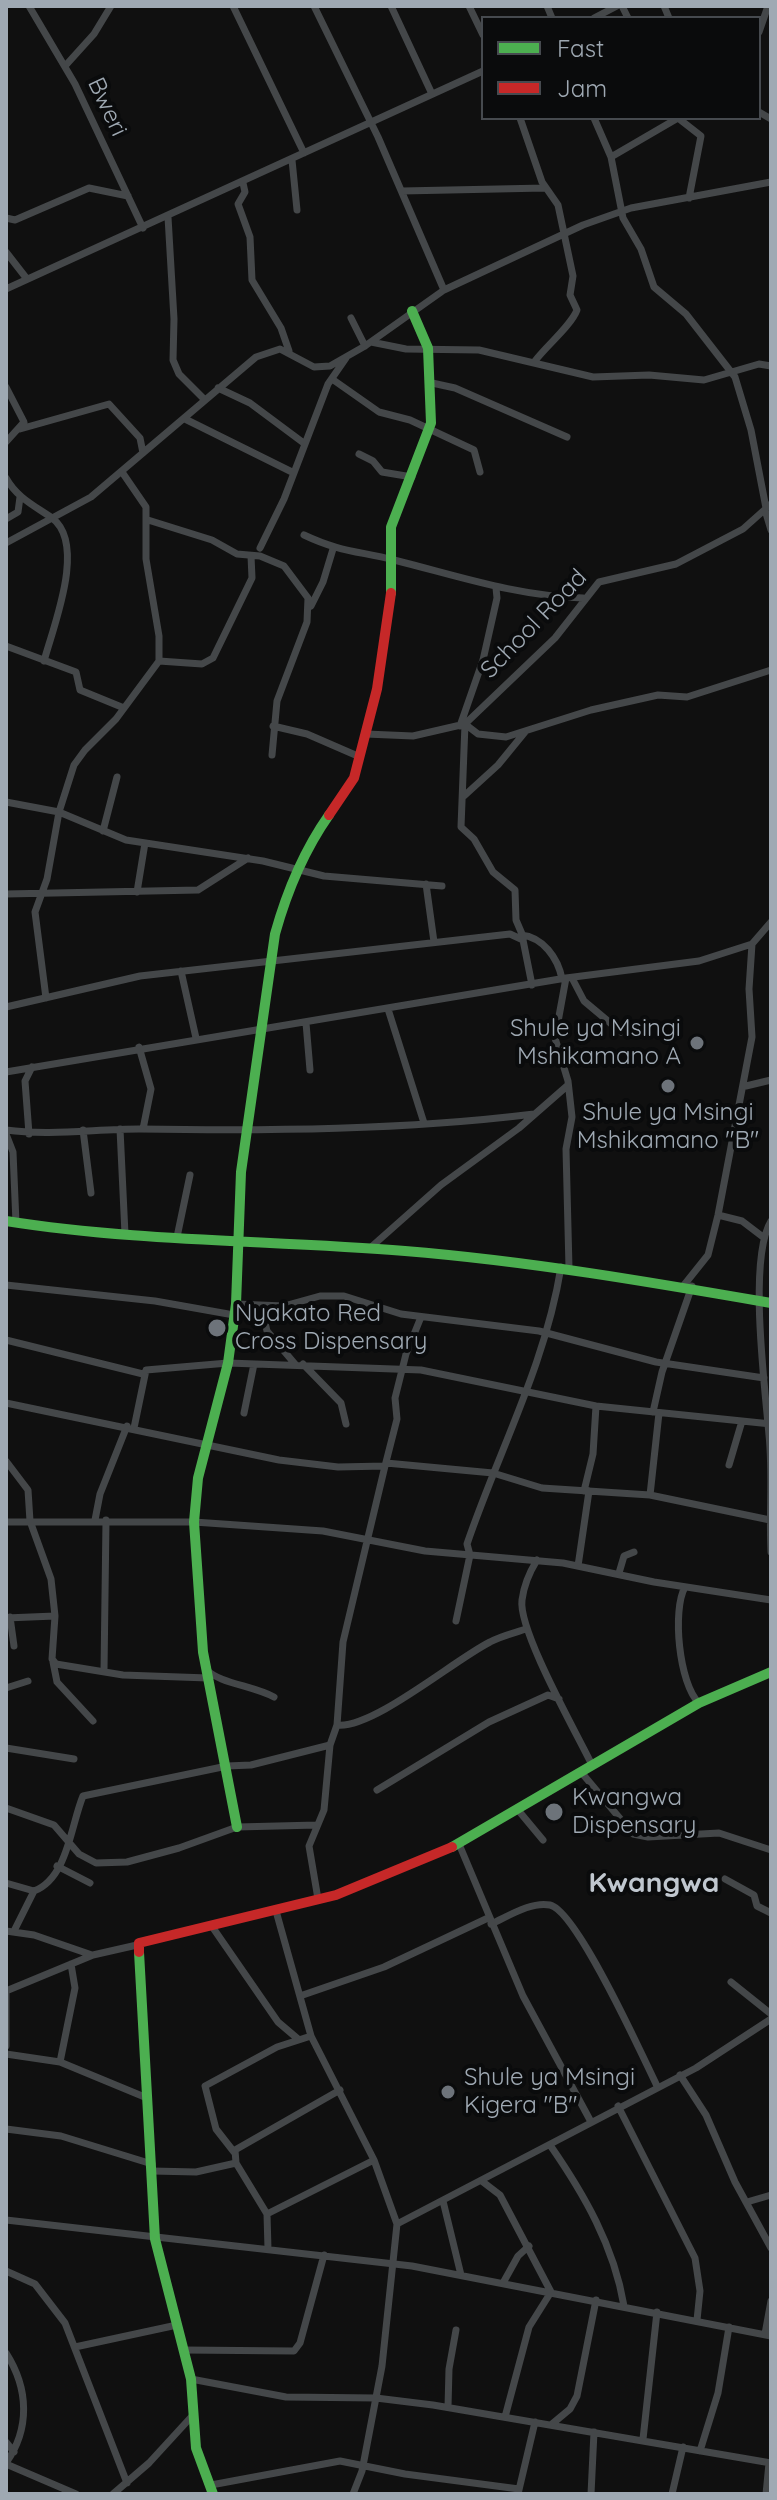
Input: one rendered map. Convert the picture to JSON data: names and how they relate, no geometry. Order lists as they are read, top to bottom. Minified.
{"streets":{"street":["Bweri","School Road"]},"districts":["Kwangwa"],"places":["Shule ya Msingi Mshikamano A","Shule ya Msingi Mshikamano \"B\"","Nyakato Red Cross Dispensary","Kwangwa Dispensary","Shule ya Msingi Kigera \"B\""],"legend":["Fast","Jam"]}
